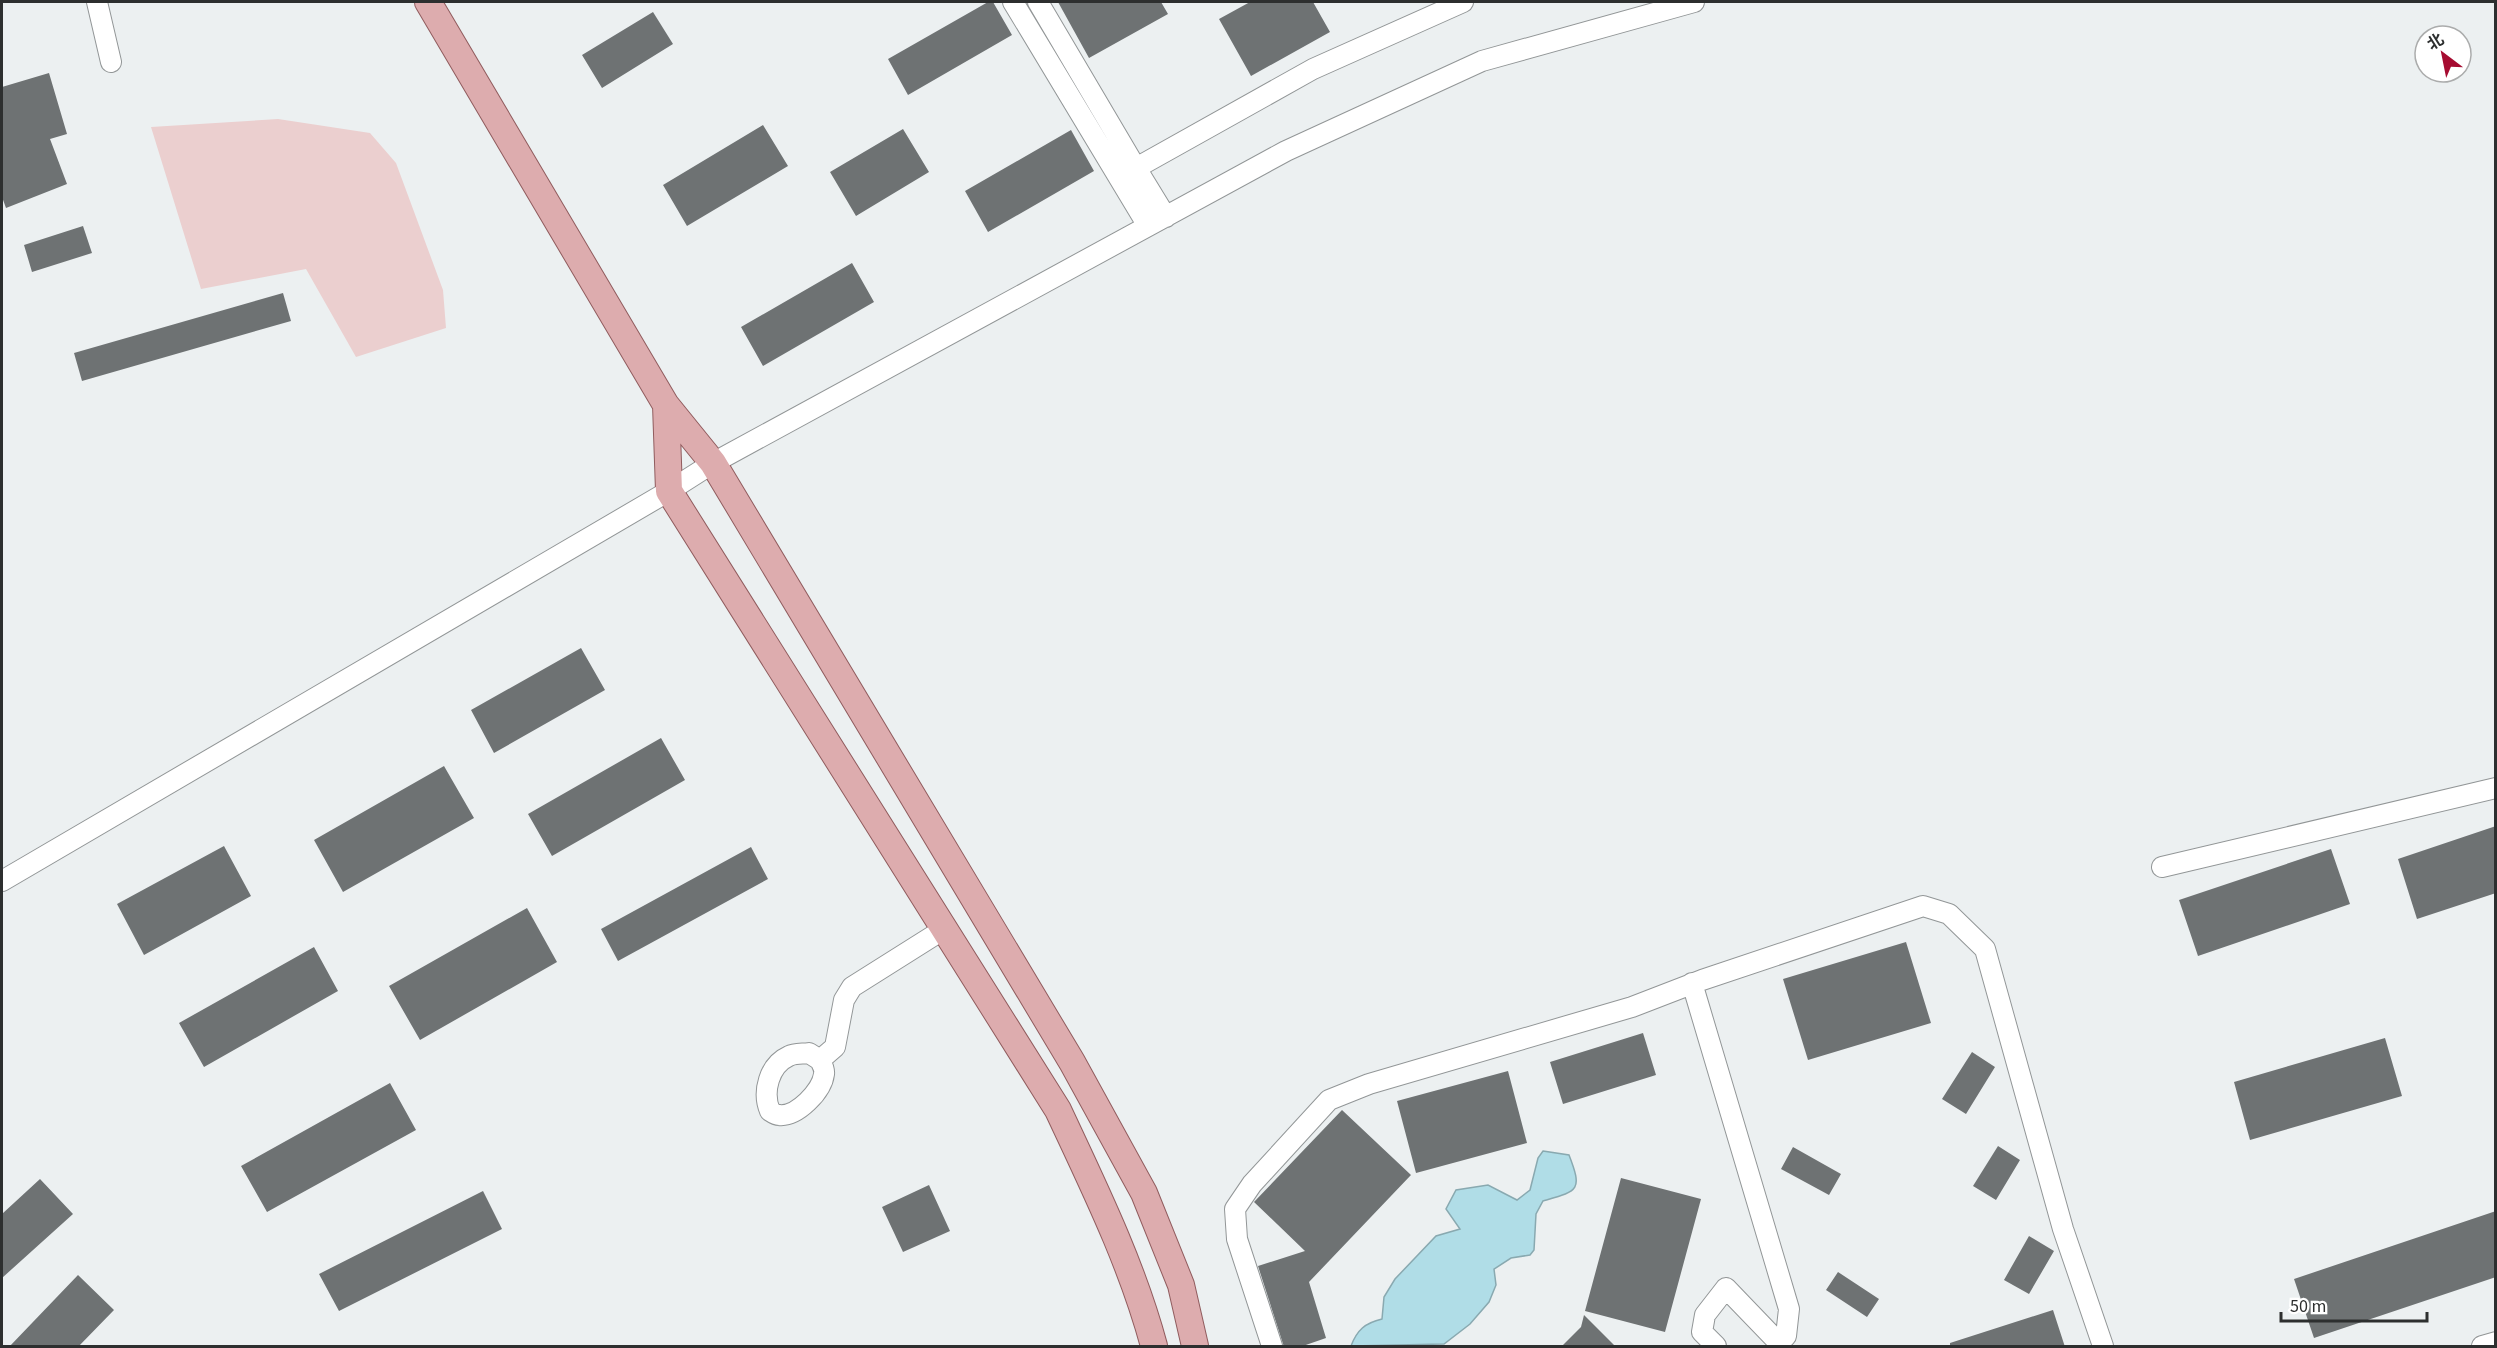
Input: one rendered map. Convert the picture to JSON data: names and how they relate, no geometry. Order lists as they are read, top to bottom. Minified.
{"scale_bar":"50 m","north":"top left"}
